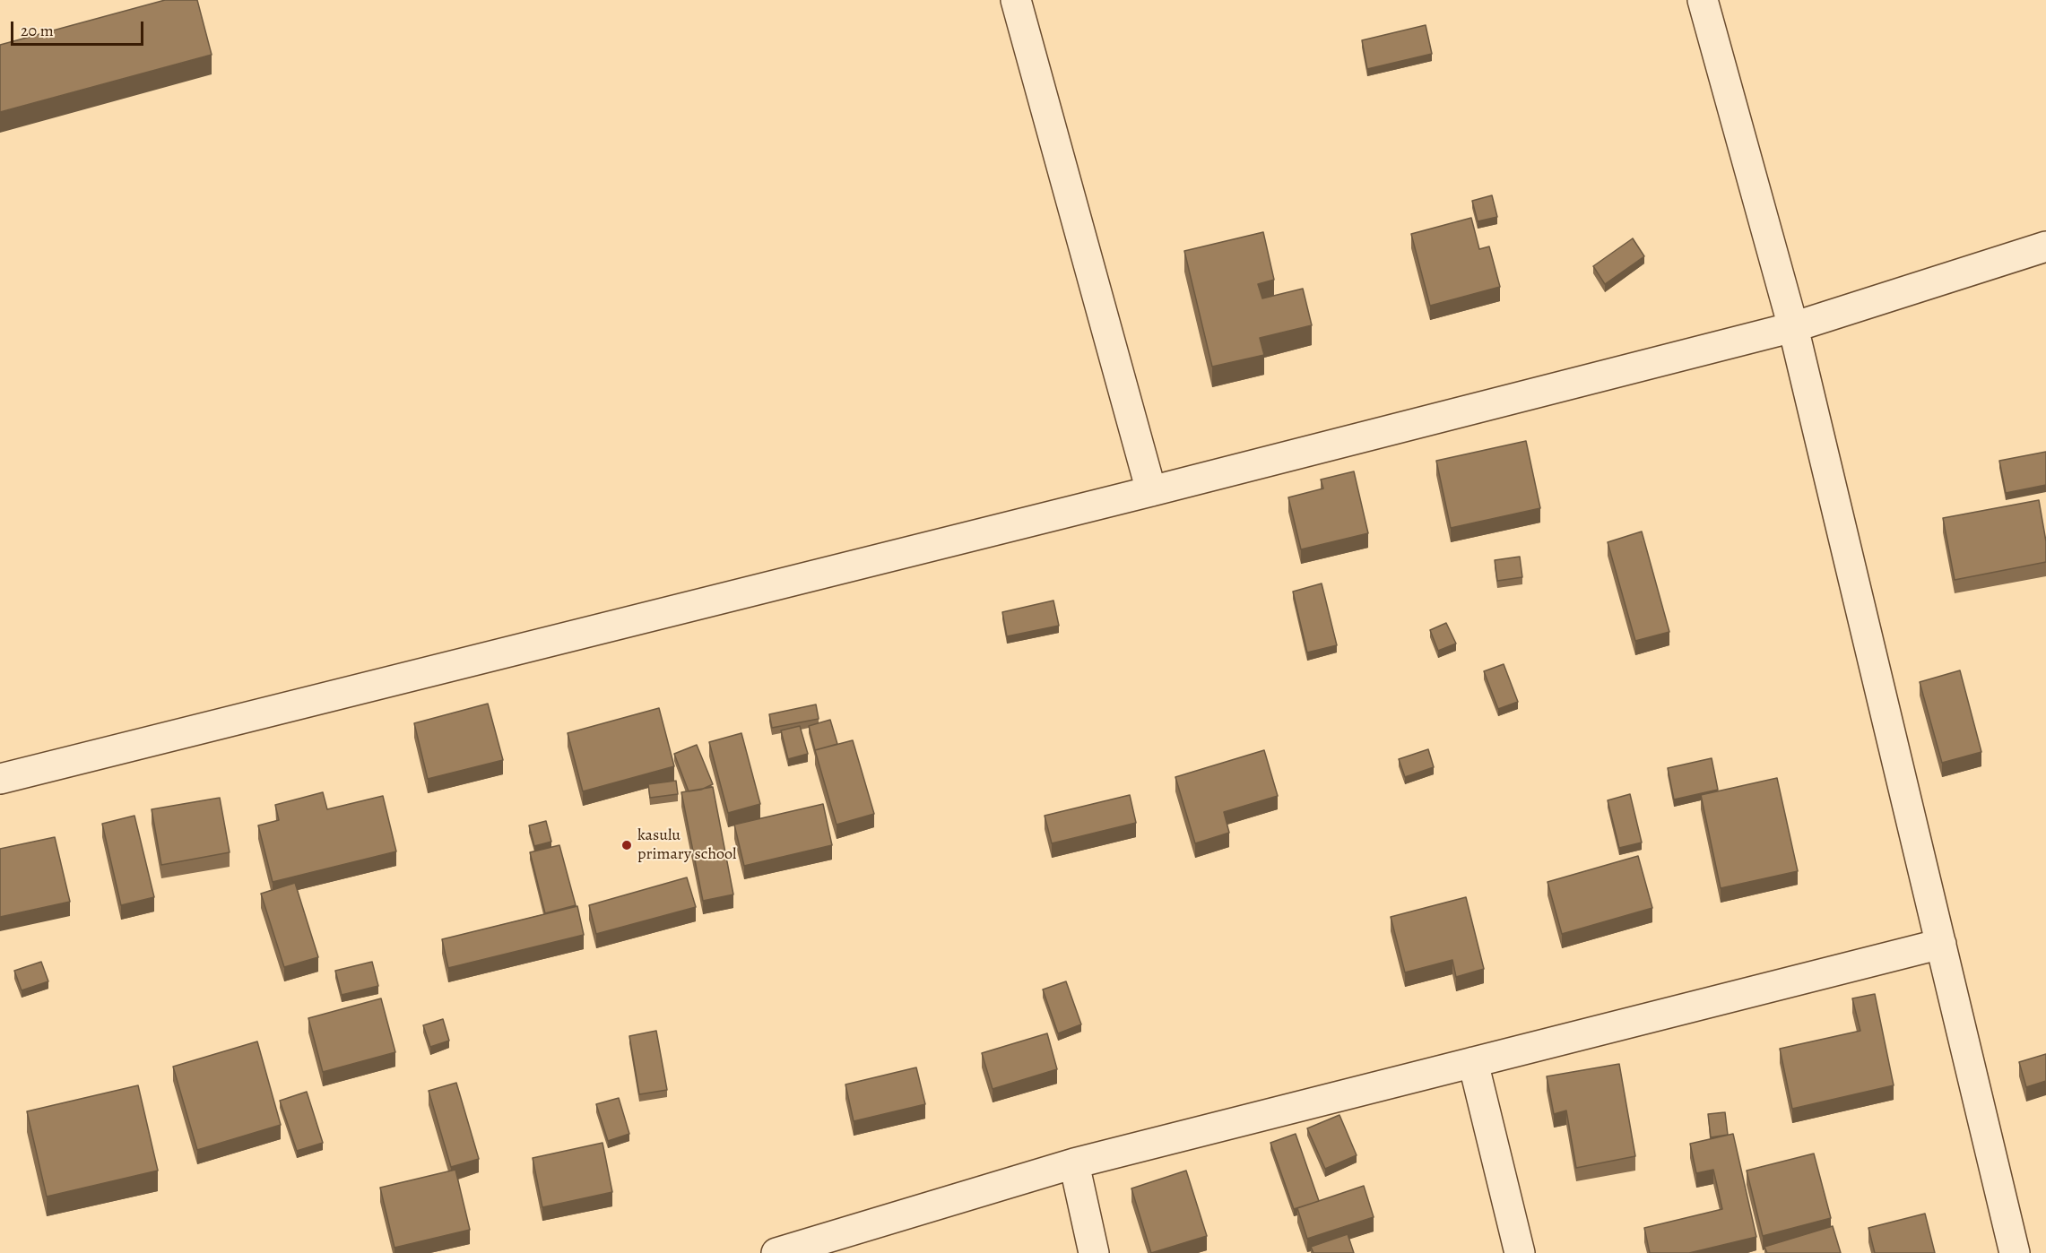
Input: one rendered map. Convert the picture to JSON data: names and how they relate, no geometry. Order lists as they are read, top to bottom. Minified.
{"places":["kasulu primary school"],"scale_bar":"20 m"}
